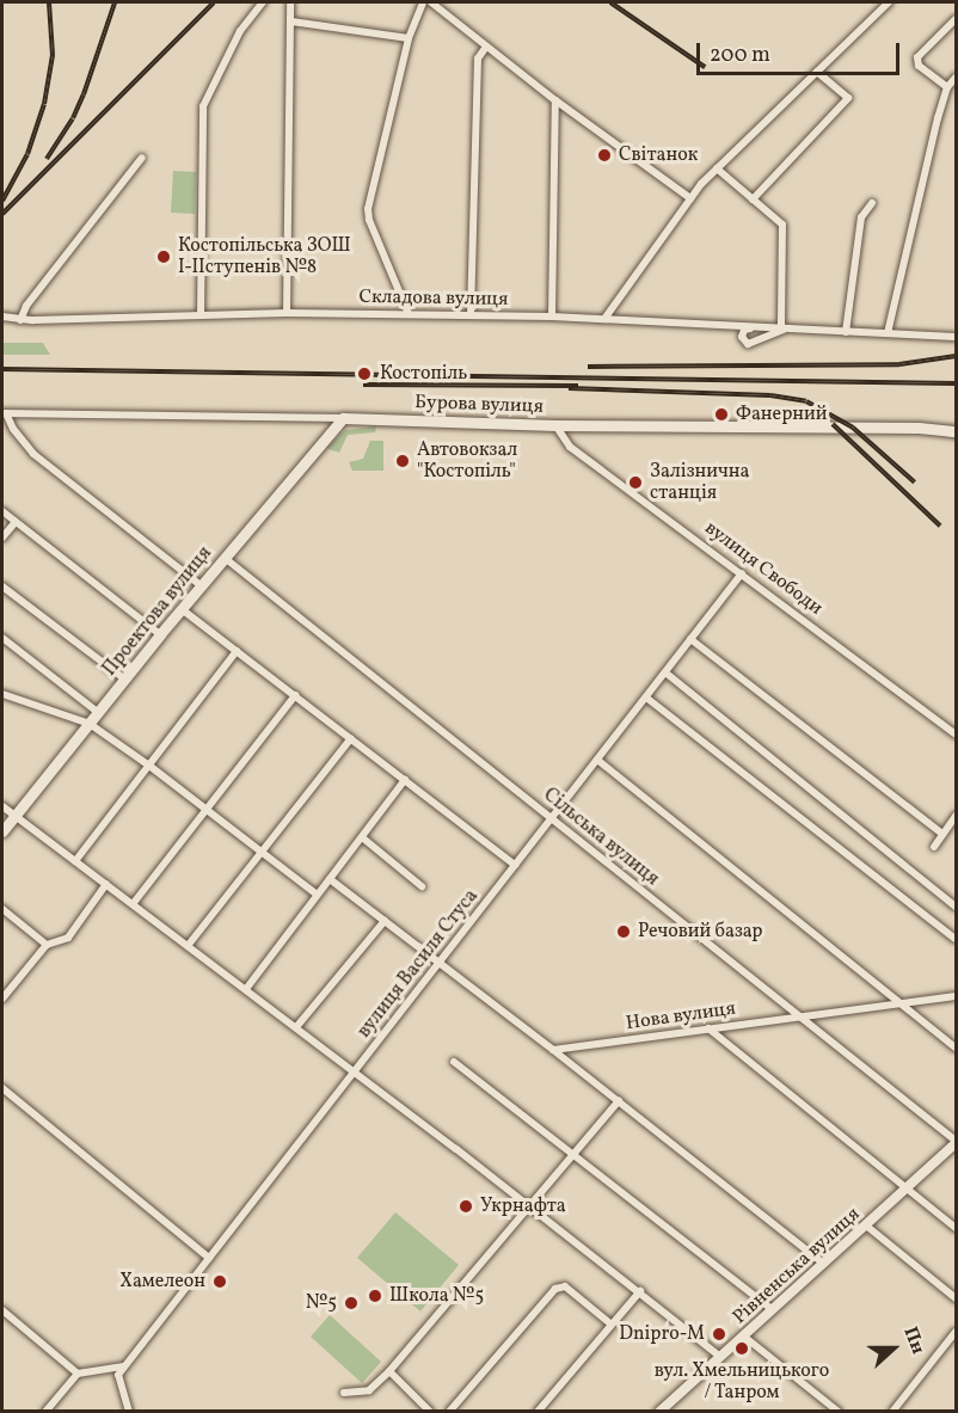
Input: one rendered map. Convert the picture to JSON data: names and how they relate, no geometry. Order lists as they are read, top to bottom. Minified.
{"streets":{"main road":["Бурова вулиця","Проектова вулиця"],"street":["Складова вулиця","вулиця Свободи","Сільська вулиця","вулиця Василя Стуса","Нова вулиця","Рівненська вулиця"]},"crossings":[["Бурова вулиця","вулиця Свободи"],["Бурова вулиця","Проектова вулиця"],["вулиця Свободи","вулиця Василя Стуса"],["Проектова вулиця","Сільська вулиця"],["Сільська вулиця","вулиця Василя Стуса"],["Сільська вулиця","Нова вулиця"],["Сільська вулиця","Рівненська вулиця"]],"places":["Світанок","Костопільська ЗОШ І-ІІступенів №8","Костопіль","Фанерний","Автовокзал \"Костопіль\"","Залізнична станція","Речовий базар","Укрнафта","Хамелеон","Школа №5","№5","Dnipro-M","вул. Хмельницького / Танром"],"scale_bar":"200 m","north":"right"}
